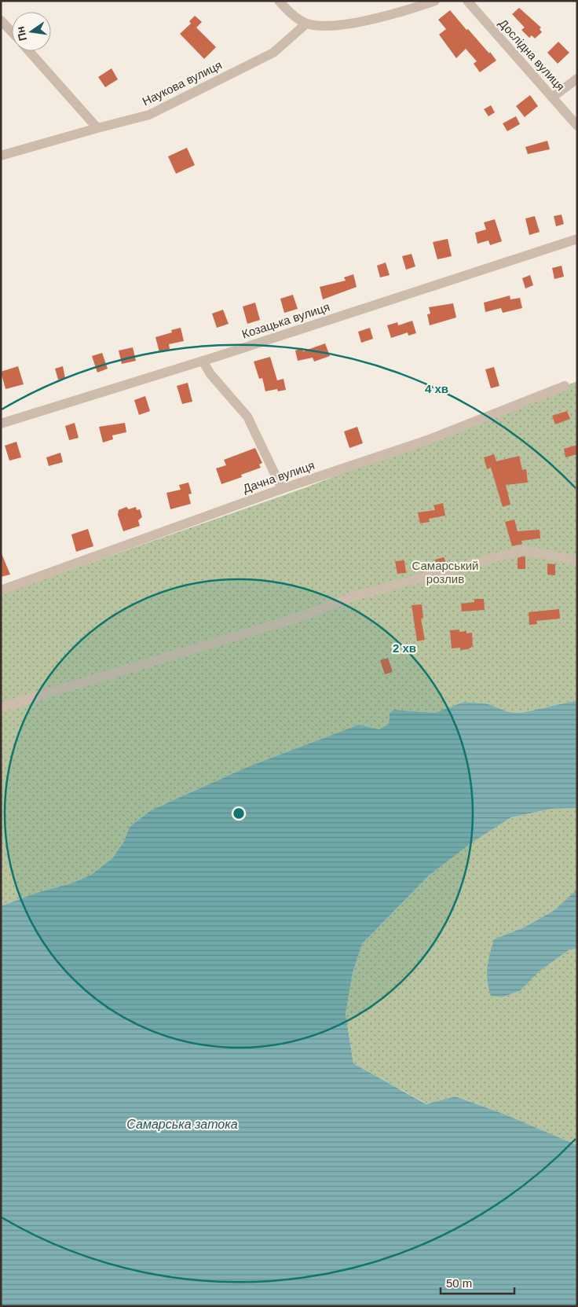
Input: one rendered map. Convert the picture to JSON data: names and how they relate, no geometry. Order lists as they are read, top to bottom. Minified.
{"streets":{"street":["Дослідна вулиця","Наукова вулиця","Козацька вулиця","Дачна вулиця"]},"water":["Самарська затока"],"parks":["Самарський розлив"],"scale_bar":"50 m","north":"left","rings":["4 хв","2 хв"]}
